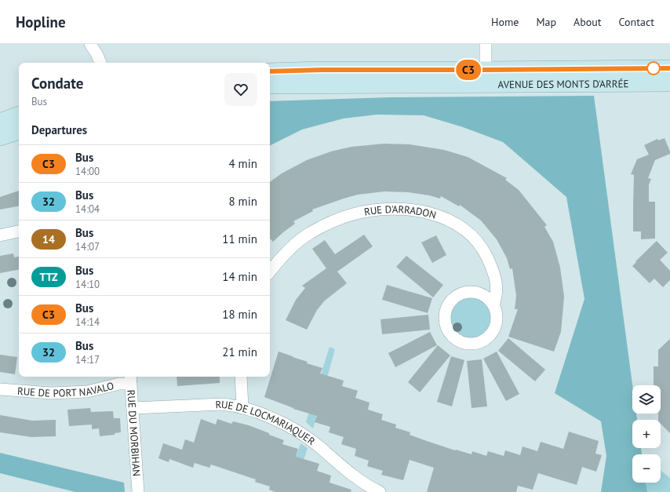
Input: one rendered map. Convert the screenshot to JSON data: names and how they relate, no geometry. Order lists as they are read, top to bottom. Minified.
{"streets":{"street":["AVENUE DES MONTS D'ARRÉE","RUE D'ARRADON","RUE DE PORT NAVALO","RUE DE LOCMARIAQUER","RUE DU MORBIHAN"]},"crossings":[["RUE DE PORT NAVALO","RUE DU MORBIHAN"],["RUE DE LOCMARIAQUER","RUE DU MORBIHAN"]],"lines":["bus line C3"],"page":{"header":"Hopline","nav":["Home","Map","About","Contact"],"on_map":"C3","heading":[["Condate","Bus"],"Departures"],"list":[{"mark":"C3","name":"Bus","note":"14:00","value":"4 min"},{"mark":"32","name":"Bus","note":"14:04","value":"8 min"},{"mark":"14","name":"Bus","note":"14:07","value":"11 min"},{"mark":"TTZ","name":"Bus","note":"14:10","value":"14 min"},{"mark":"C3","name":"Bus","note":"14:14","value":"18 min"},{"mark":"32","name":"Bus","note":"14:17","value":"21 min"}],"map_buttons":["+","−"]}}
